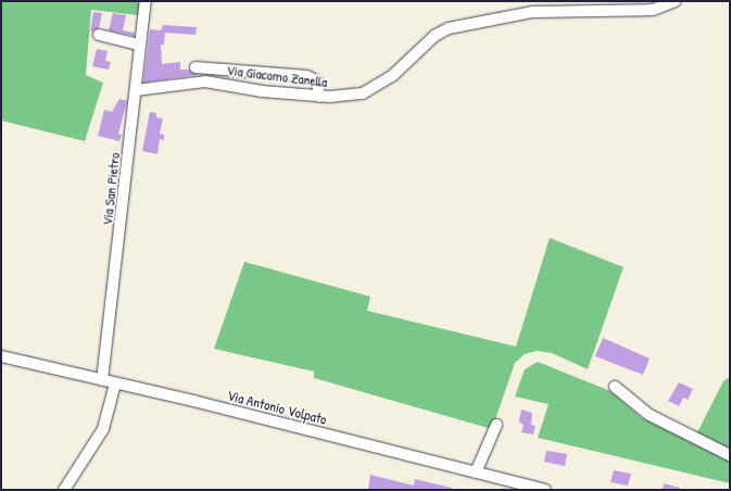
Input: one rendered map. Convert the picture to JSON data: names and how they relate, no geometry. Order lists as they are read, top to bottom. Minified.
{"streets":{"street":["Via Giacomo Zanella","Via San Pietro","Via Antonio Volpato"]},"crossings":[["Via Giacomo Zanella","Via San Pietro"],["Via San Pietro","Via Antonio Volpato"]]}
